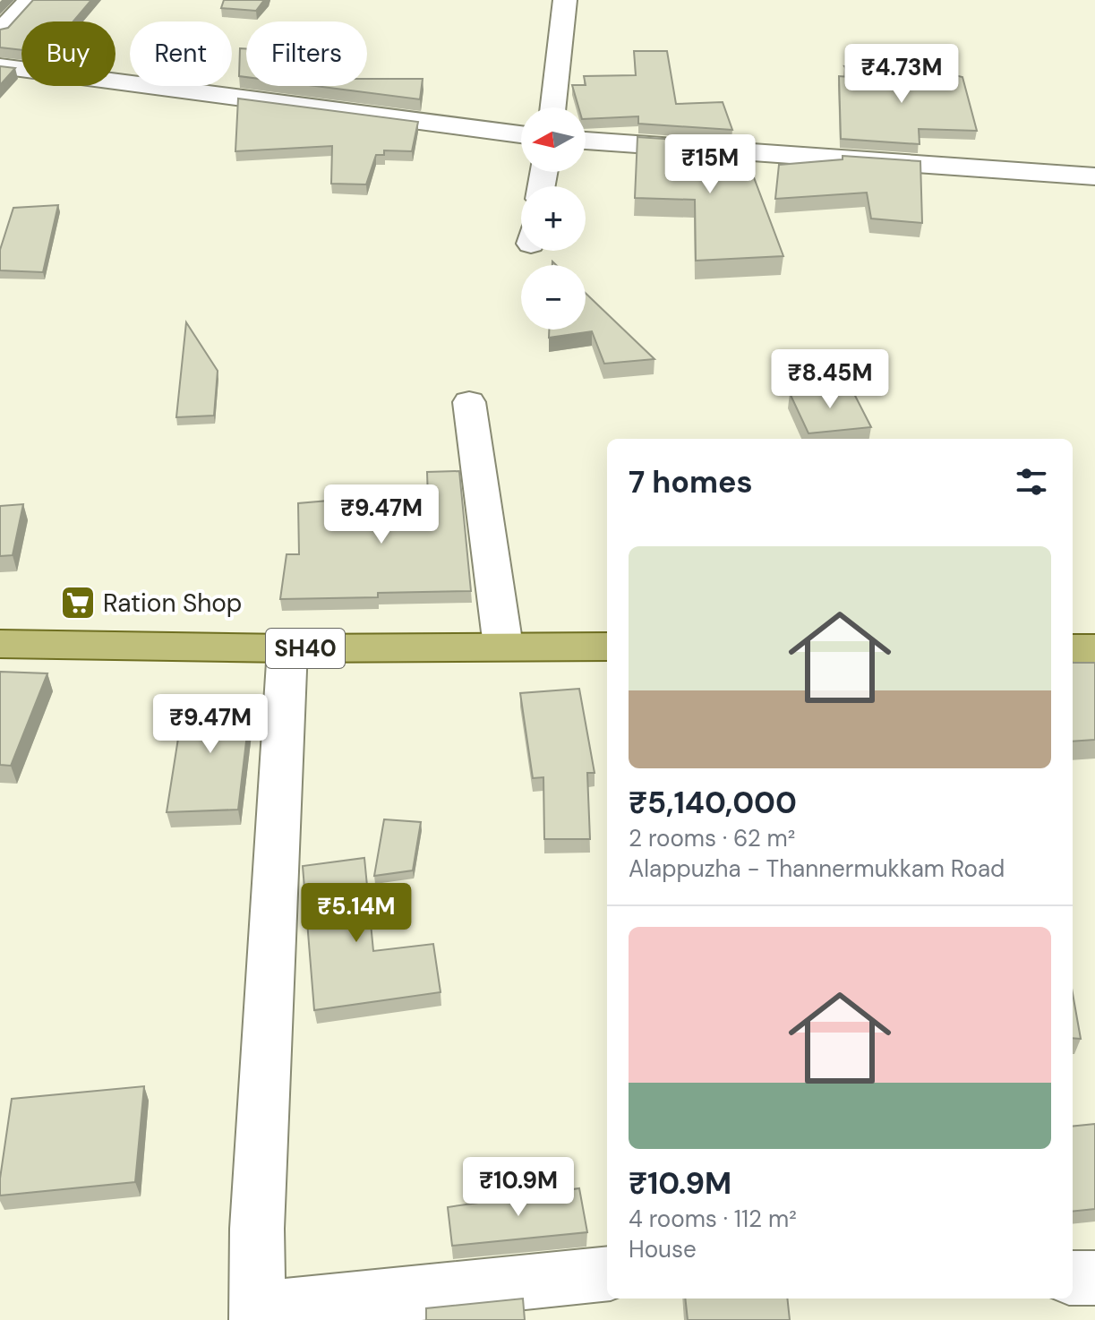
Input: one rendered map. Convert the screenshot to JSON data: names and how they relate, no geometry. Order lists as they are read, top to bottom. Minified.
{"streets":{"main road":["SH40"]},"places":{"supermarket":["Ration Shop"]},"north":"left","page":{"chip":["Buy","Rent","Filters"],"price":["₹4.73M","₹15M","₹8.45M","₹9.47M","₹9.47M","₹5.14M","₹10.9M"],"map_buttons":["+","−"],"heading":"7 homes","list":[{"name":"₹5,140,000","note":"2 rooms · 62 m² · Alappuzha - Thannermukkam Road"},{"name":"₹10.9M","note":"4 rooms · 112 m² · House"}]}}
